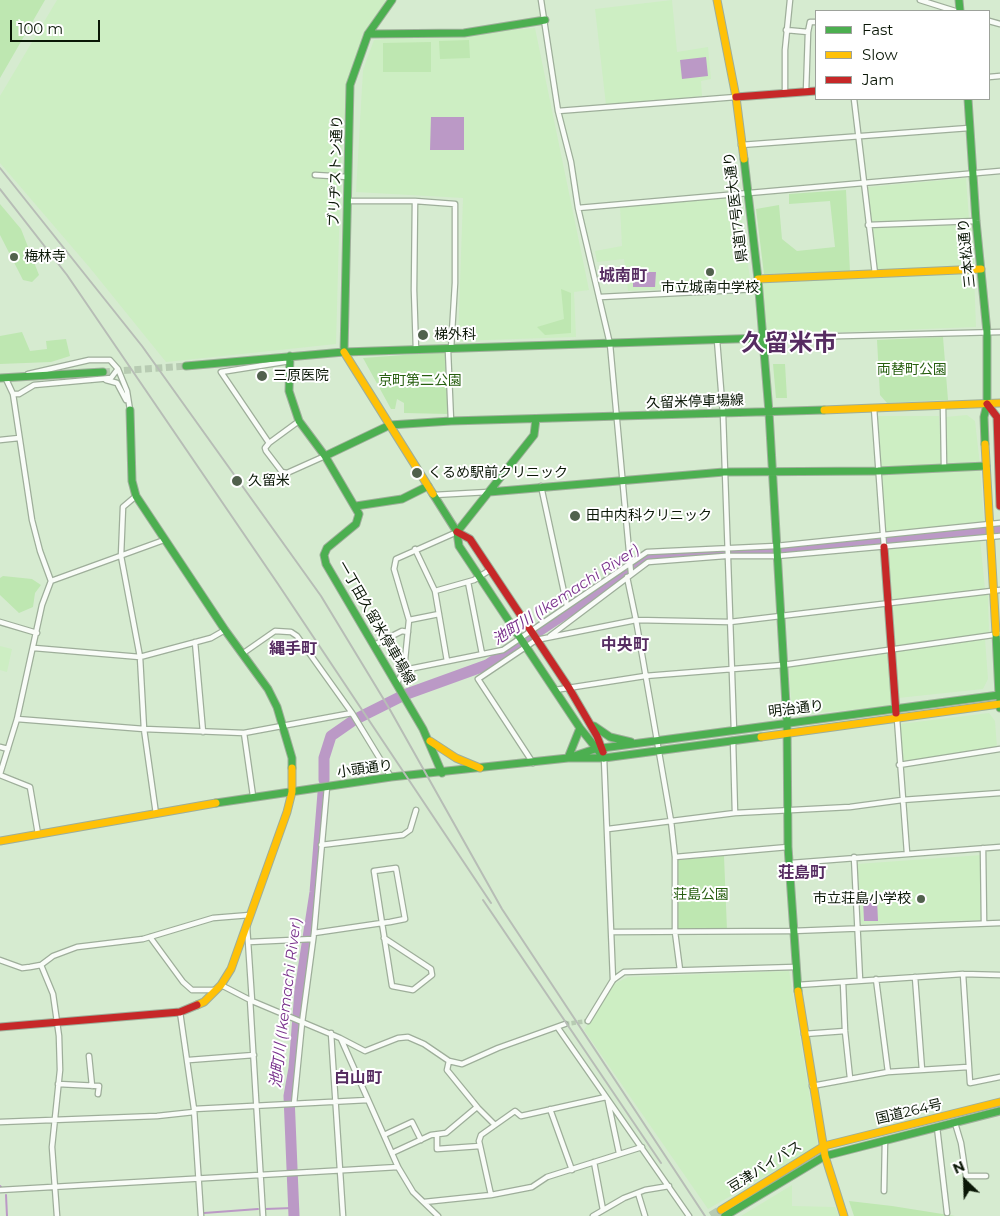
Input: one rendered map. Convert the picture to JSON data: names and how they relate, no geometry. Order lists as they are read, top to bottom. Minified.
{"streets":{"main road":["ブリヂストン通り","県道17号医大通り","三本松通り","久留米停車場線","一丁田久留米停車場線","明治通り","小頭通り","国道264号","豆津バイパス"]},"crossings":[["県道17号医大通り","久留米停車場線"],["県道17号医大通り","明治通り"],["県道17号医大通り","国道264号"],["県道17号医大通り","豆津バイパス"],["三本松通り","久留米停車場線"],["三本松通り","明治通り"],["一丁田久留米停車場線","小頭通り"],["国道264号","豆津バイパス"]],"districts":["城南町","久留米市","中央町","縄手町","荘島町","白山町"],"water":["池町川 (Ikemachi River)"],"parks":["両替町公園","京町第二公園","荘島公園"],"places":["梅林寺","市立城南中学校","梯外科","三原医院","くるめ駅前クリニック","久留米","田中内科クリニック","市立荘島小学校"],"legend":["Fast","Slow","Jam"],"scale_bar":"100 m","north":"top left"}
